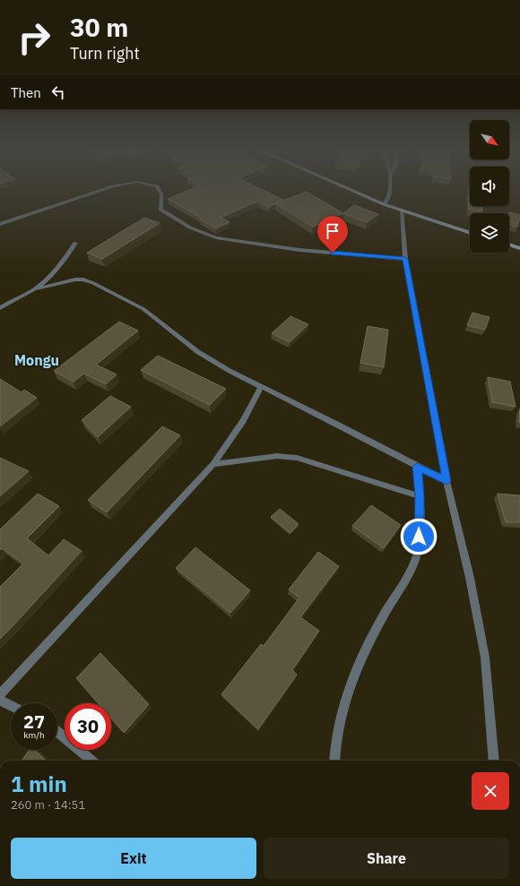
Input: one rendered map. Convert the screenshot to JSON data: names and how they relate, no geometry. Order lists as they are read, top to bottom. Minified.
{"districts":["Mongu"],"north":"bottom right","page":{"turn":["30 m","Turn right"],"then":"Then","speed":"27 km/h","limit":"30","heading":["1 min","260 m · 14:51"],"buttons":["Exit","Share"]}}
